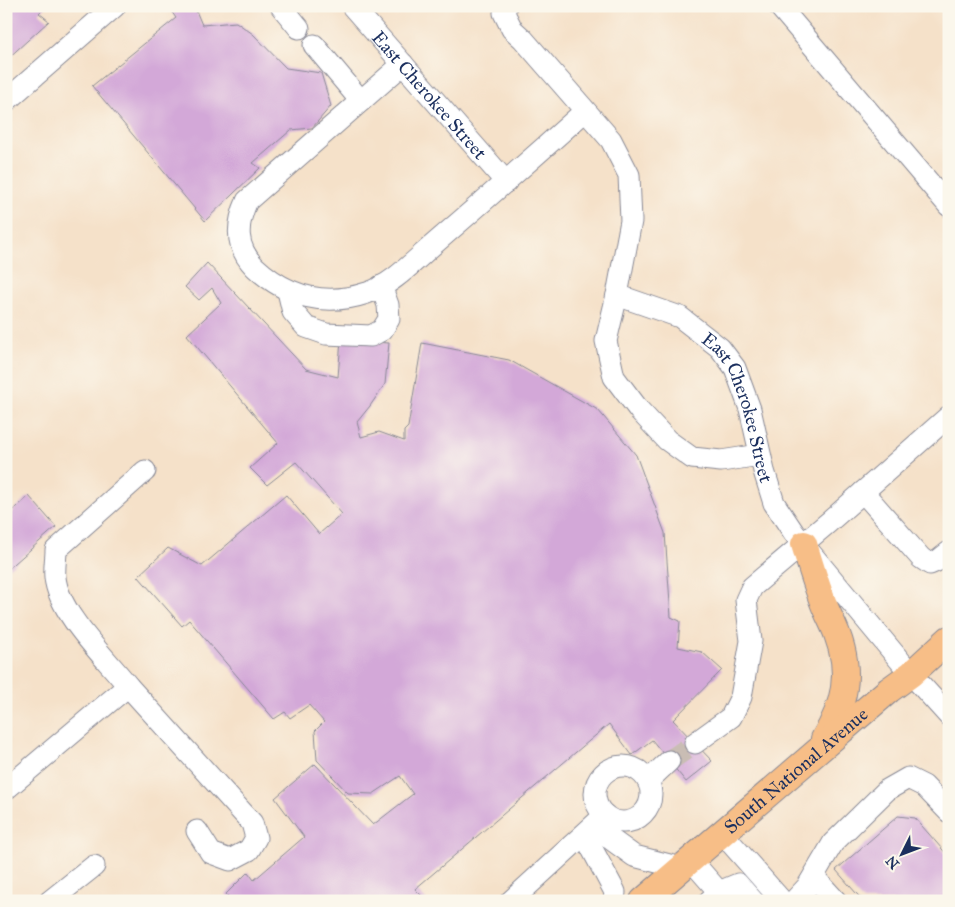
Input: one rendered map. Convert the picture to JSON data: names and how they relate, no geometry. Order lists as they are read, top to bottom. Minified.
{"streets":{"main road":["South National Avenue"],"street":["East Cherokee Street"]},"crossings":[["East Cherokee Street","South National Avenue"]],"north":"bottom left"}
